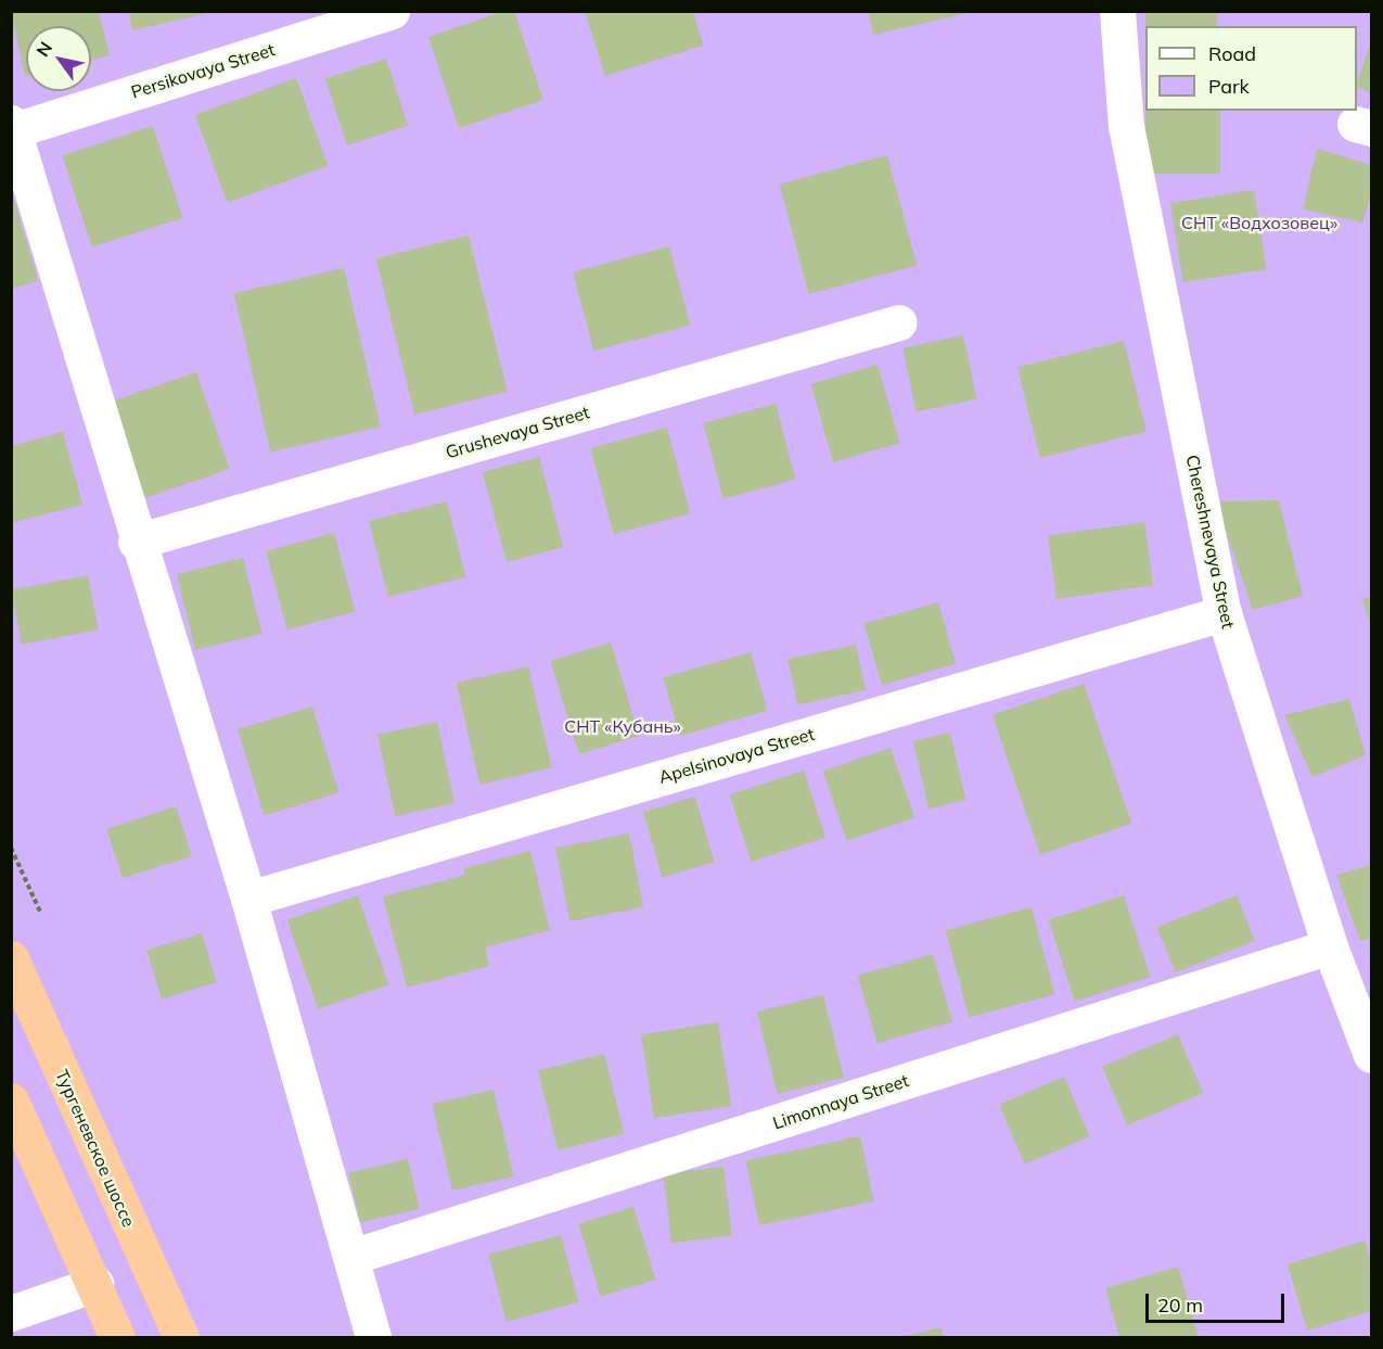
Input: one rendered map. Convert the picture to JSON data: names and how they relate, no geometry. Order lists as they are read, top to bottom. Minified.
{"streets":{"highway":["Тургеневское шоссе"],"street":["Persikovaya Street","Grushevaya Street","Chereshnevaya Street","Apelsinovaya Street","Limonnaya Street"]},"crossings":[["Chereshnevaya Street","Apelsinovaya Street"],["Chereshnevaya Street","Limonnaya Street"]],"parks":["СНТ «Водхозовец»","СНТ «Кубань»"],"legend":["Road","Park"],"scale_bar":"20 m","north":"top left"}
